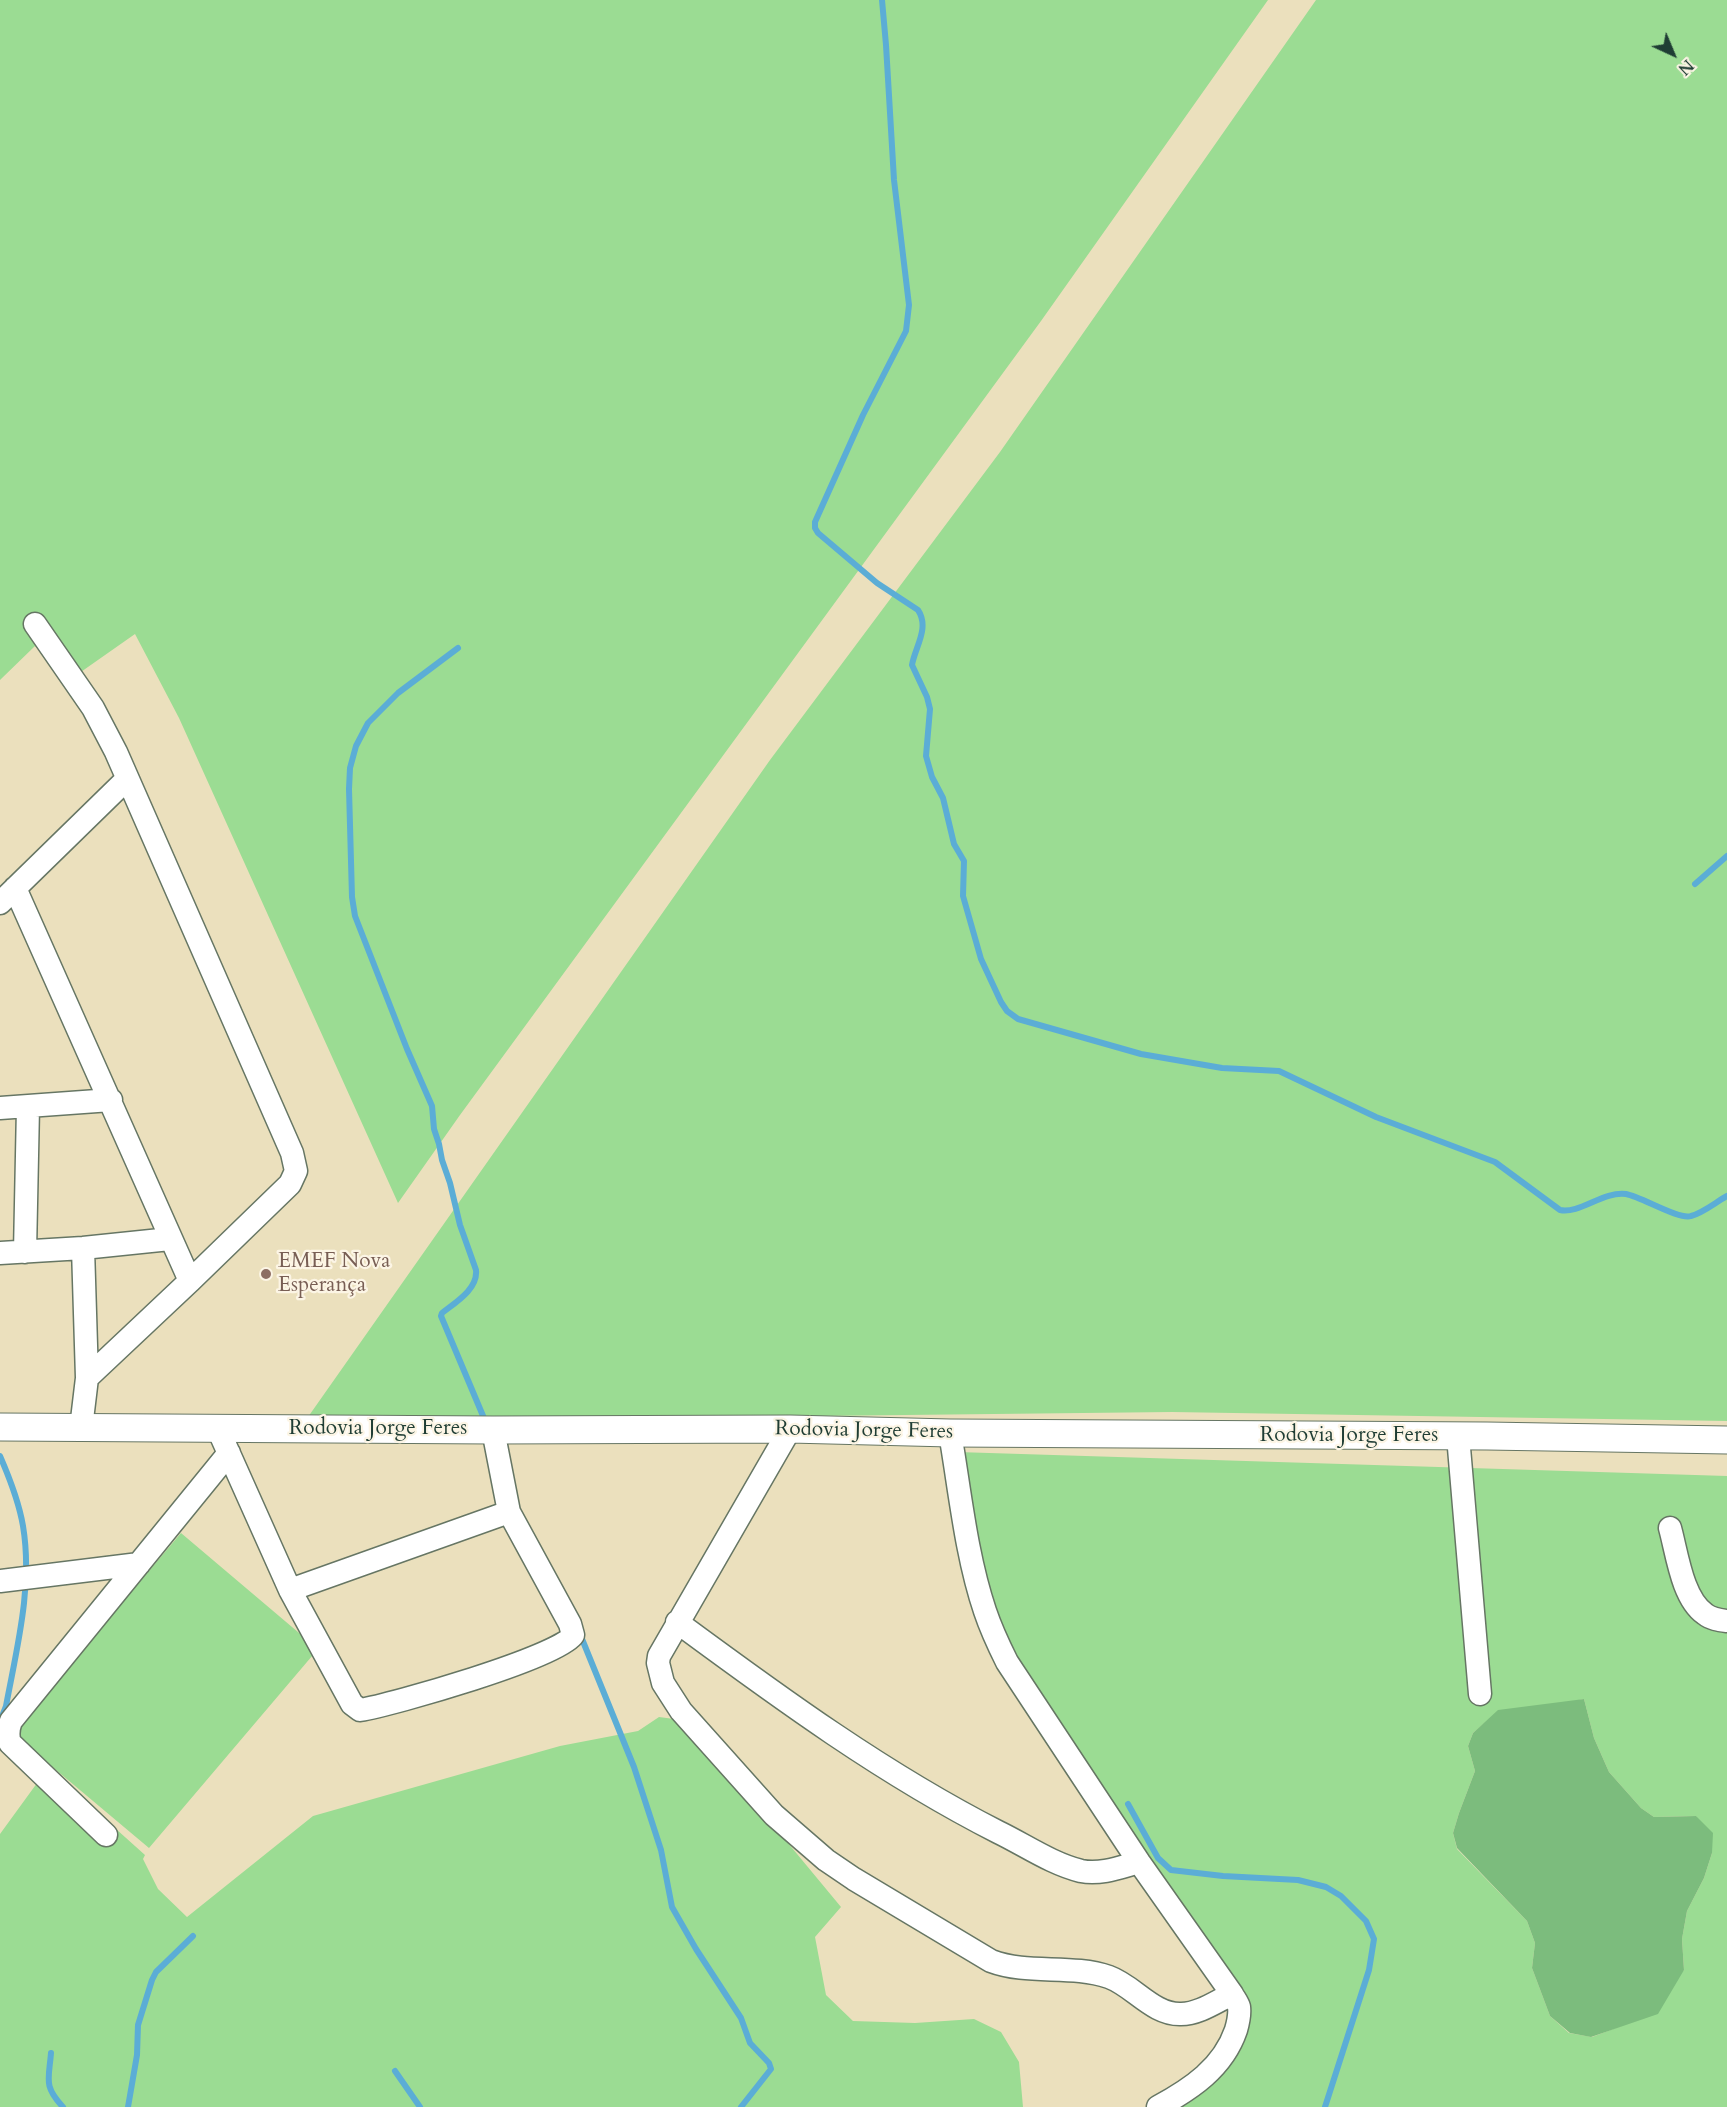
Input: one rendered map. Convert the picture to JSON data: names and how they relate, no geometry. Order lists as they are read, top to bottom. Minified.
{"streets":{"main road":["Rodovia Jorge Feres"]},"places":["EMEF Nova Esperança"],"north":"bottom right"}
